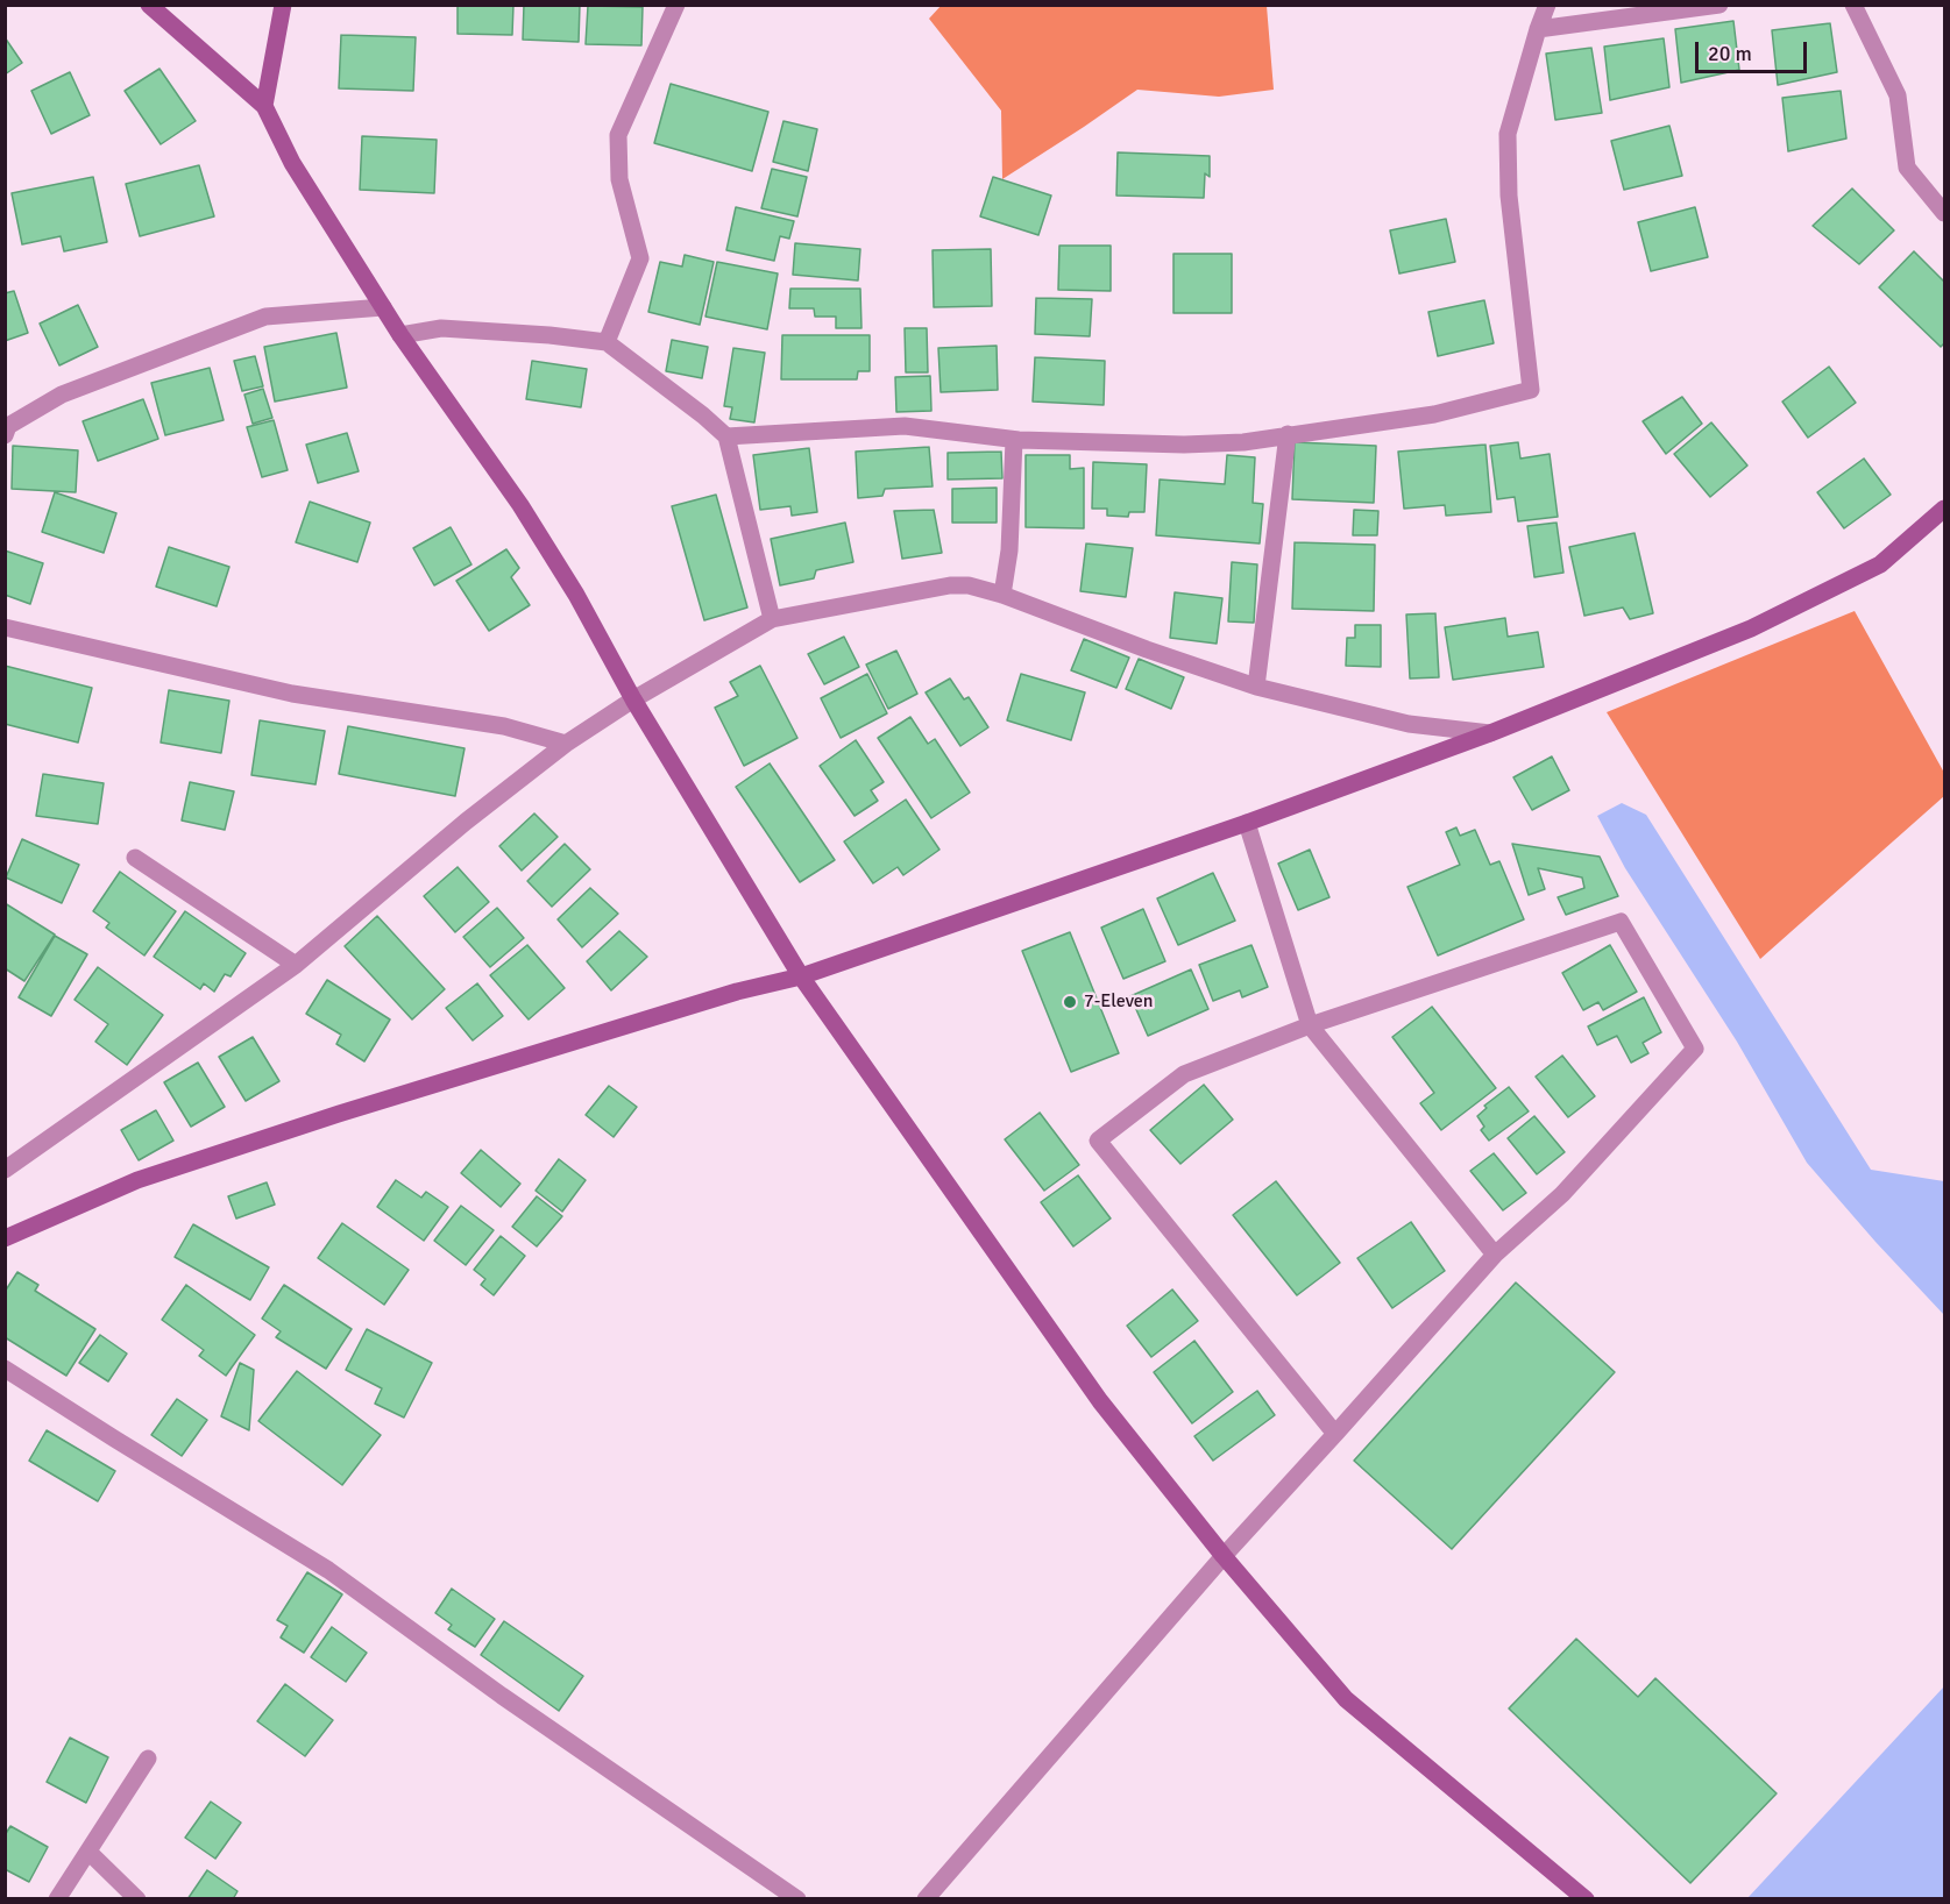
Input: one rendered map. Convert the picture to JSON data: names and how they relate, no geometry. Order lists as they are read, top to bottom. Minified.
{"places":["7-Eleven"],"scale_bar":"20 m"}
